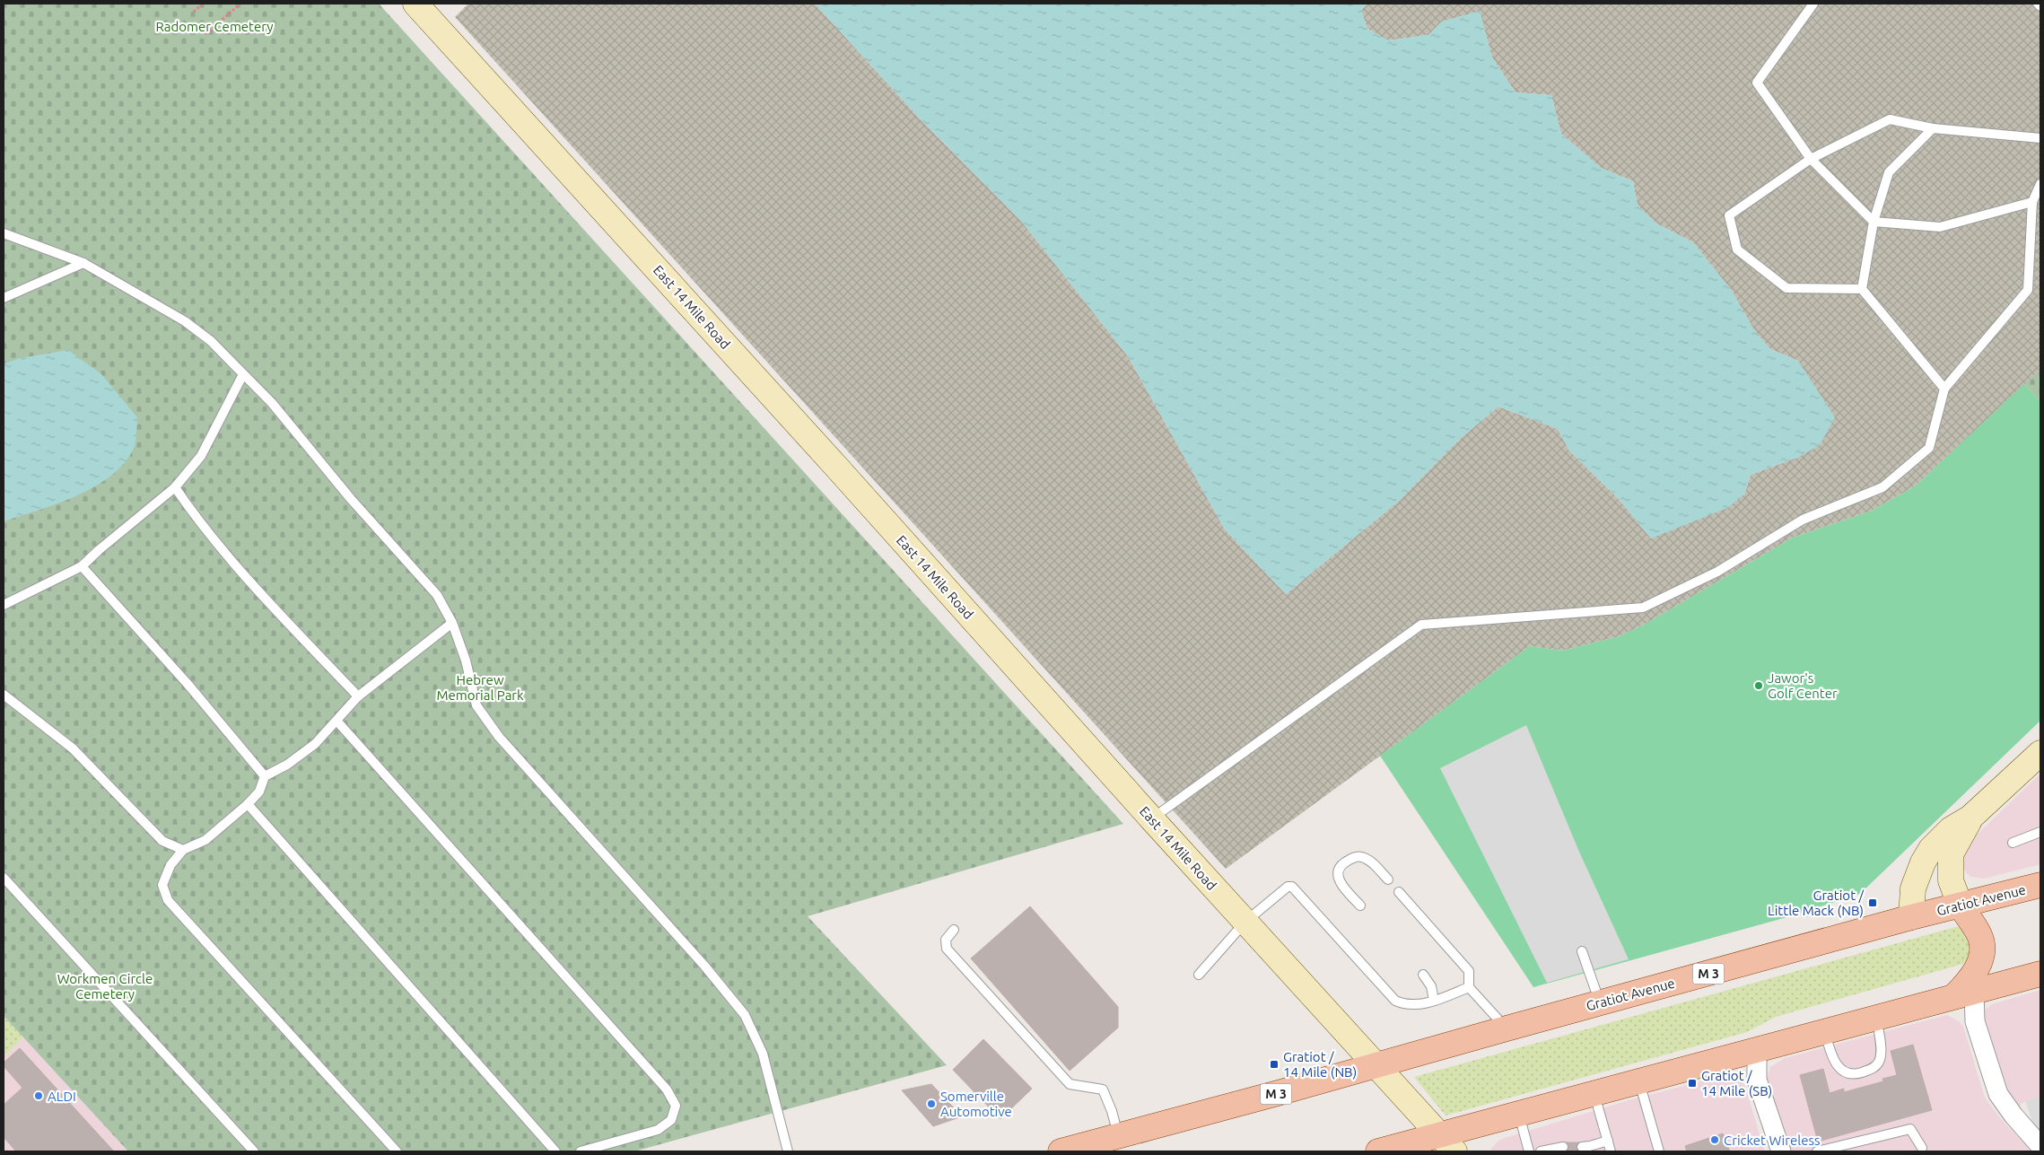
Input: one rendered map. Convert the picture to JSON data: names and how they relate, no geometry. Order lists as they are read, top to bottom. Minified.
{"streets":{"main road":["East 14 Mile Road","Gratiot Avenue","M 3"]},"crossings":[["East 14 Mile Road","Gratiot Avenue"],["East 14 Mile Road","M 3"],["Gratiot Avenue","M 3"]],"parks":["Radomer Cemetery","Hebrew Memorial Park","Workmen Circle Cemetery"],"places":{"other":["Jawor's Golf Center","ALDI","Somerville Automotive","Cricket Wireless"],"transit":["Gratiot / Little Mack (NB)","Gratiot / 14 Mile (NB)","Gratiot / 14 Mile (SB)"]}}
